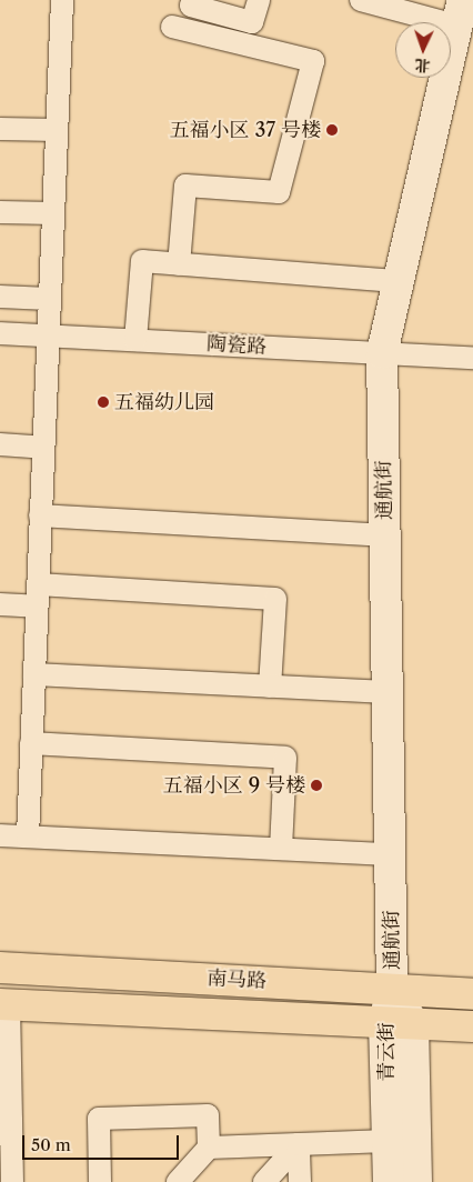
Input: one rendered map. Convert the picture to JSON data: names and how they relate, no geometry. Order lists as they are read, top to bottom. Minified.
{"streets":{"main road":["通航街","南马路","青云街"],"street":["陶瓷路"]},"crossings":[["陶瓷路","通航街"],["通航街","南马路"],["通航街","青云街"],["南马路","青云街"]],"places":["五福小区 37 号楼","五福幼儿园","五福小区 9 号楼"],"scale_bar":"50 m","north":"bottom"}
